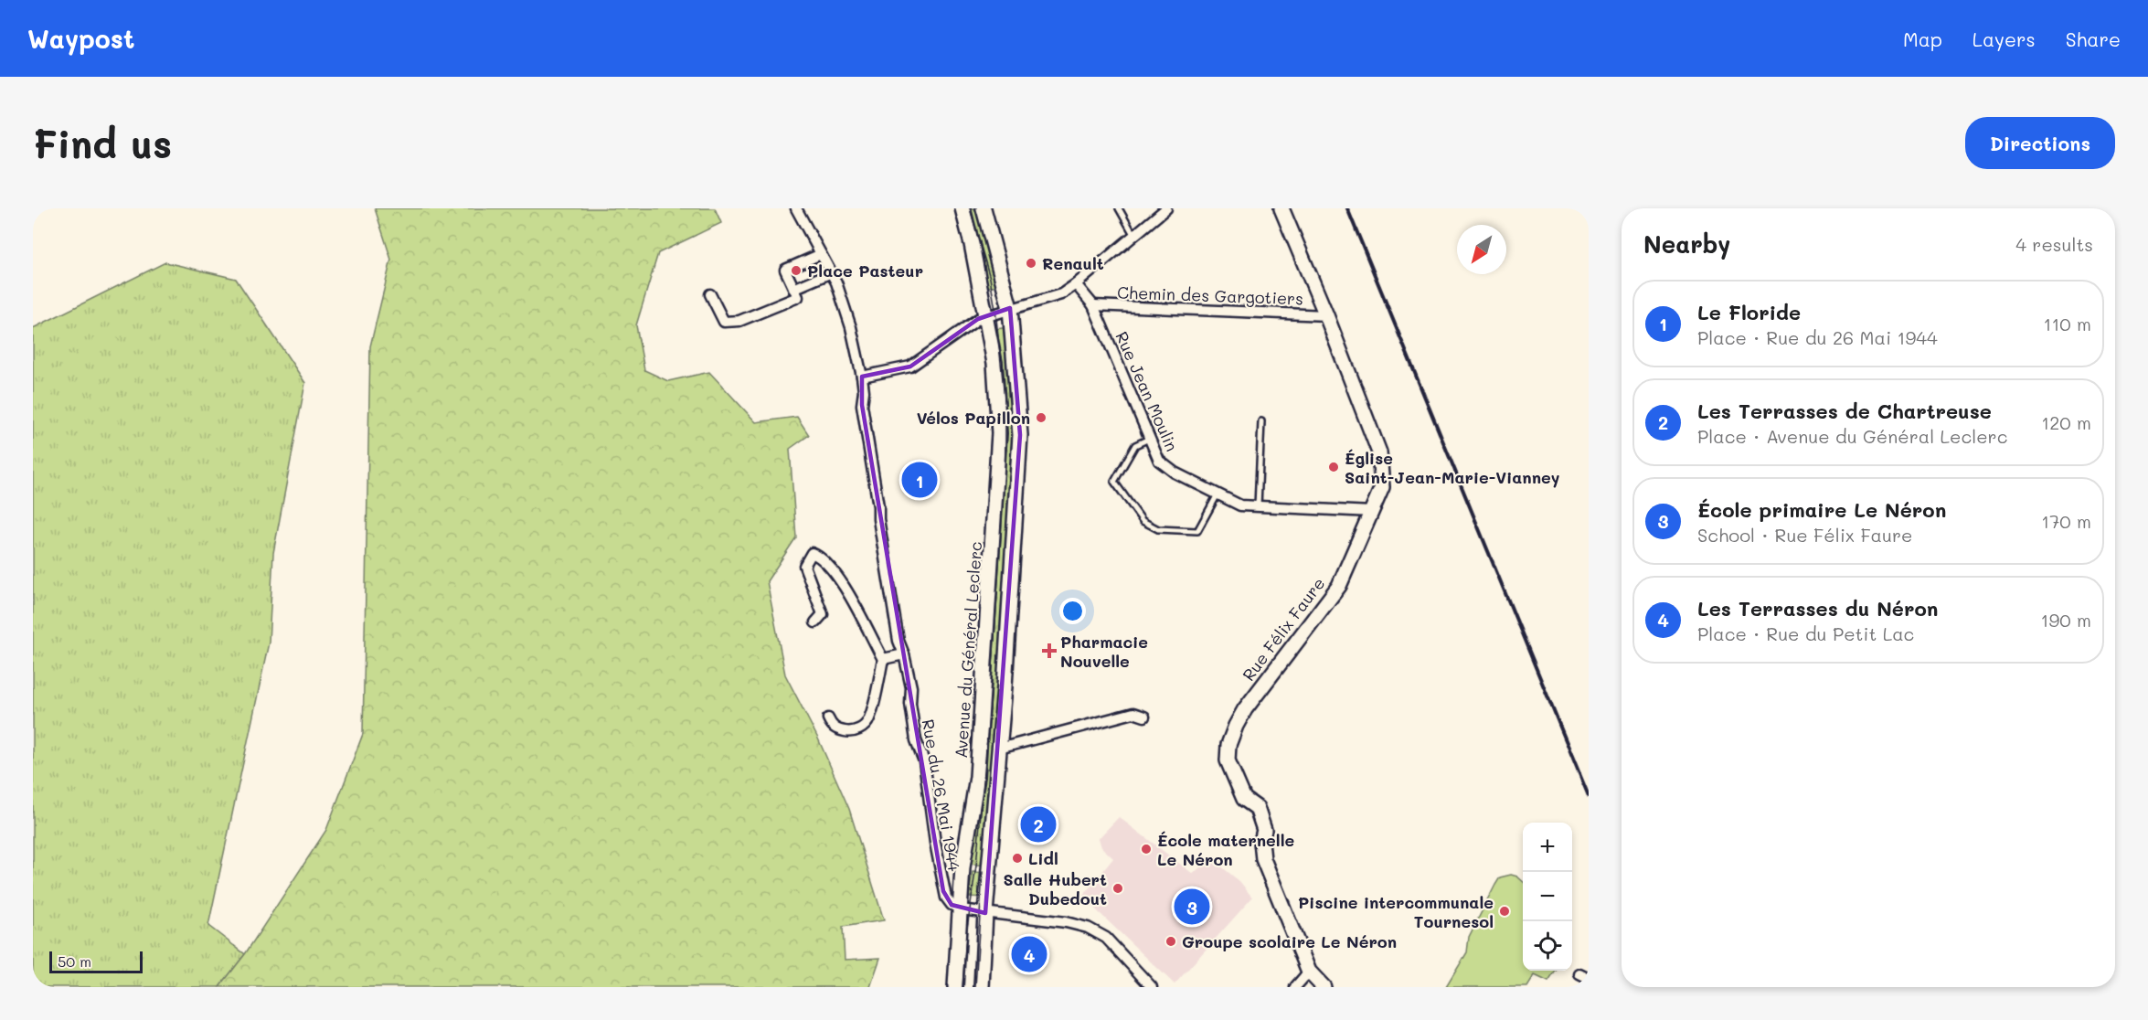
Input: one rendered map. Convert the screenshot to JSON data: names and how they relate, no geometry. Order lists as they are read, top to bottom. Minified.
{"streets":{"main road":["Rue Félix Faure","Avenue du Général Leclerc"],"street":["Chemin des Gargotiers","Rue Jean Moulin","Rue du 26 Mai 1944"]},"crossings":[["Chemin des Gargotiers","Rue Jean Moulin"],["Chemin des Gargotiers","Rue Félix Faure"],["Rue Jean Moulin","Rue Félix Faure"],["Avenue du Général Leclerc","Rue du 26 Mai 1944"]],"places":{"other":["Renault","Place Pasteur","Vélos Papillon","Église Saint-Jean-Marie-Vianney","École maternelle Le Néron","Lidl","Salle Hubert Dubedout","Piscine intercommunale Tournesol","Groupe scolaire Le Néron"],"health":["Pharmacie Nouvelle"]},"scale_bar":"50 m","north":"bottom left","page":{"header":"Waypost","nav":["Map","Layers","Share"],"buttons":"Directions","title":"Find us","heading":["Nearby","4 results"],"list":[{"mark":"1","name":"Le Floride","note":"Place · Rue du 26 Mai 1944","value":"110 m"},{"mark":"2","name":"Les Terrasses de Chartreuse","note":"Place · Avenue du Général Leclerc","value":"120 m"},{"mark":"3","name":"École primaire Le Néron","note":"School · Rue Félix Faure","value":"170 m"},{"mark":"4","name":"Les Terrasses du Néron","note":"Place · Rue du Petit Lac","value":"190 m"}],"pins":["1","2","3","4"],"map_buttons":["+","−"],"scale":"50 m"}}
